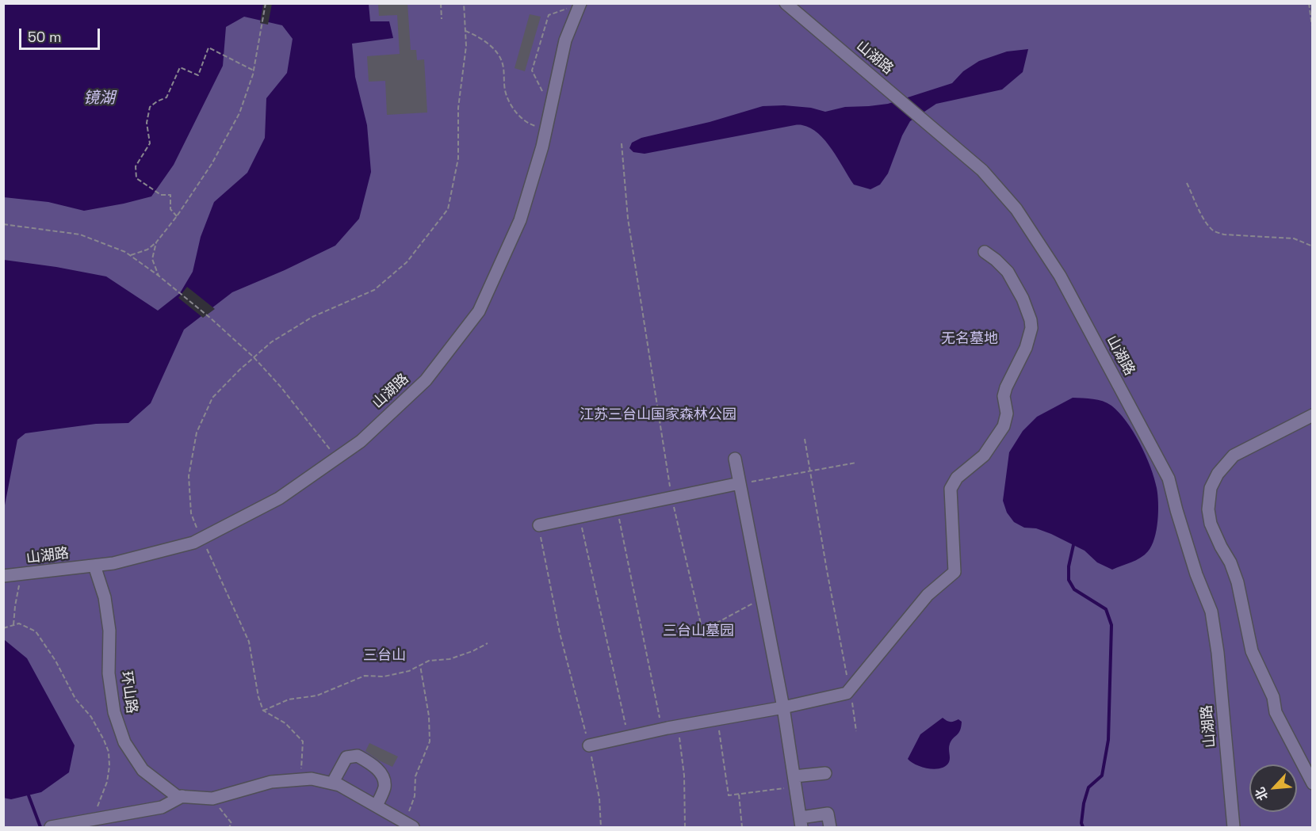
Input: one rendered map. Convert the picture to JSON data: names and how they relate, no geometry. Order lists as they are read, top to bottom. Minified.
{"streets":{"street":["山湖路","环山路"]},"crossings":[["山湖路","环山路"]],"water":["镜湖"],"parks":["无名墓地","江苏三台山国家森林公园","三台山墓园","三台山"],"scale_bar":"50 m","north":"bottom left"}
